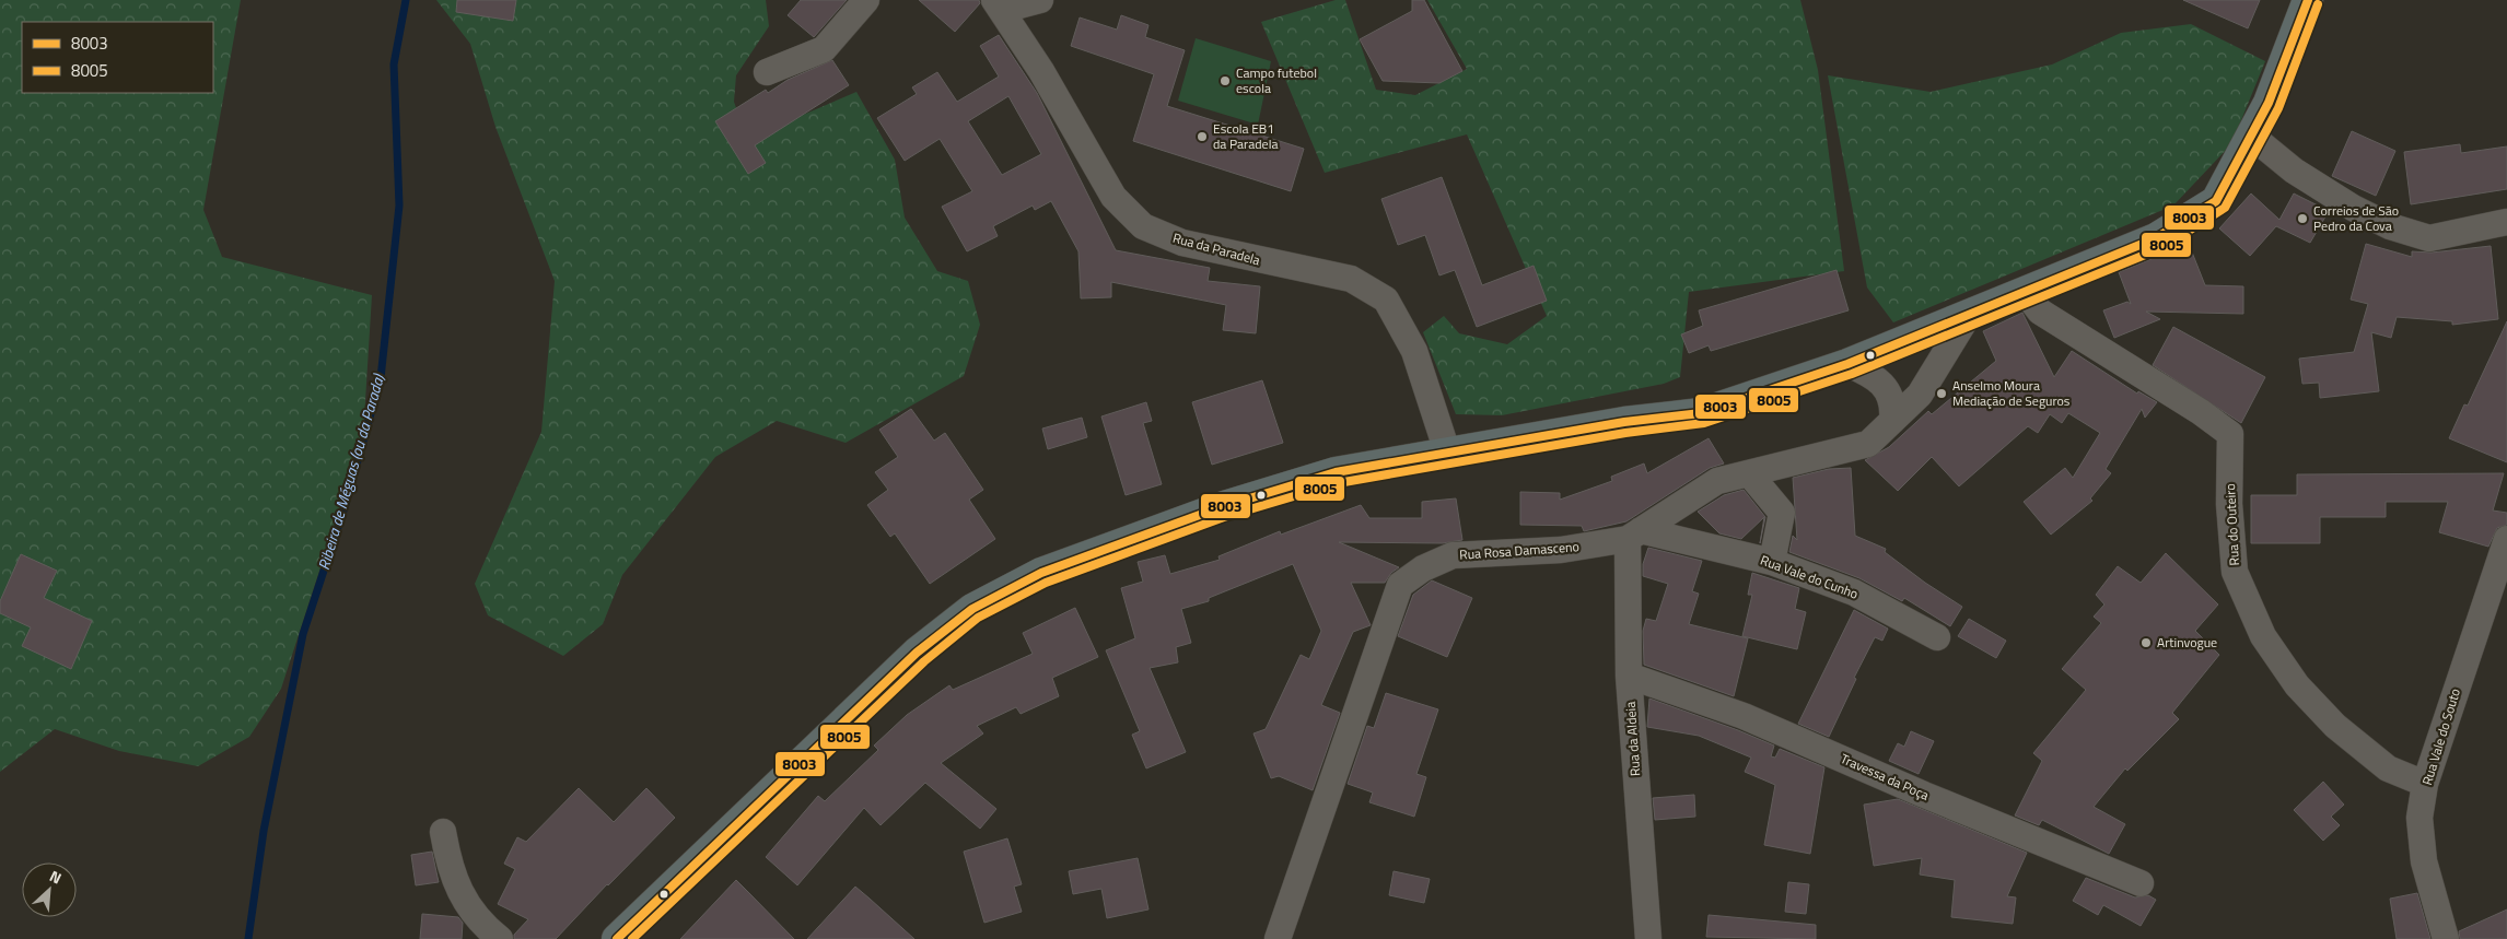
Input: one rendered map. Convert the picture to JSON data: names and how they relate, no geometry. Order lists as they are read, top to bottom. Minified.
{"streets":{"street":["Rua da Paradela","Rua do Outeiro","Rua Rosa Damasceno","Rua Vale do Cunho","Rua Vale do Souto","Rua da Aldeia","Travessa da Poça"]},"crossings":[["Rua do Outeiro","Rua Vale do Souto"],["Rua Rosa Damasceno","Rua Vale do Cunho"],["Rua Rosa Damasceno","Rua da Aldeia"],["Rua Vale do Cunho","Rua da Aldeia"],["Rua da Aldeia","Travessa da Poça"]],"water":["Ribeira de Méguas (ou da Parada)"],"places":["Campo futebol escola","Escola EB1 da Paradela","Correios de São Pedro da Cova","Anselmo Moura Mediação de Seguros","Artinvogue"],"lines":["transit line 8003","transit line 8005"],"legend":["8003","8005"],"north":"top right"}
